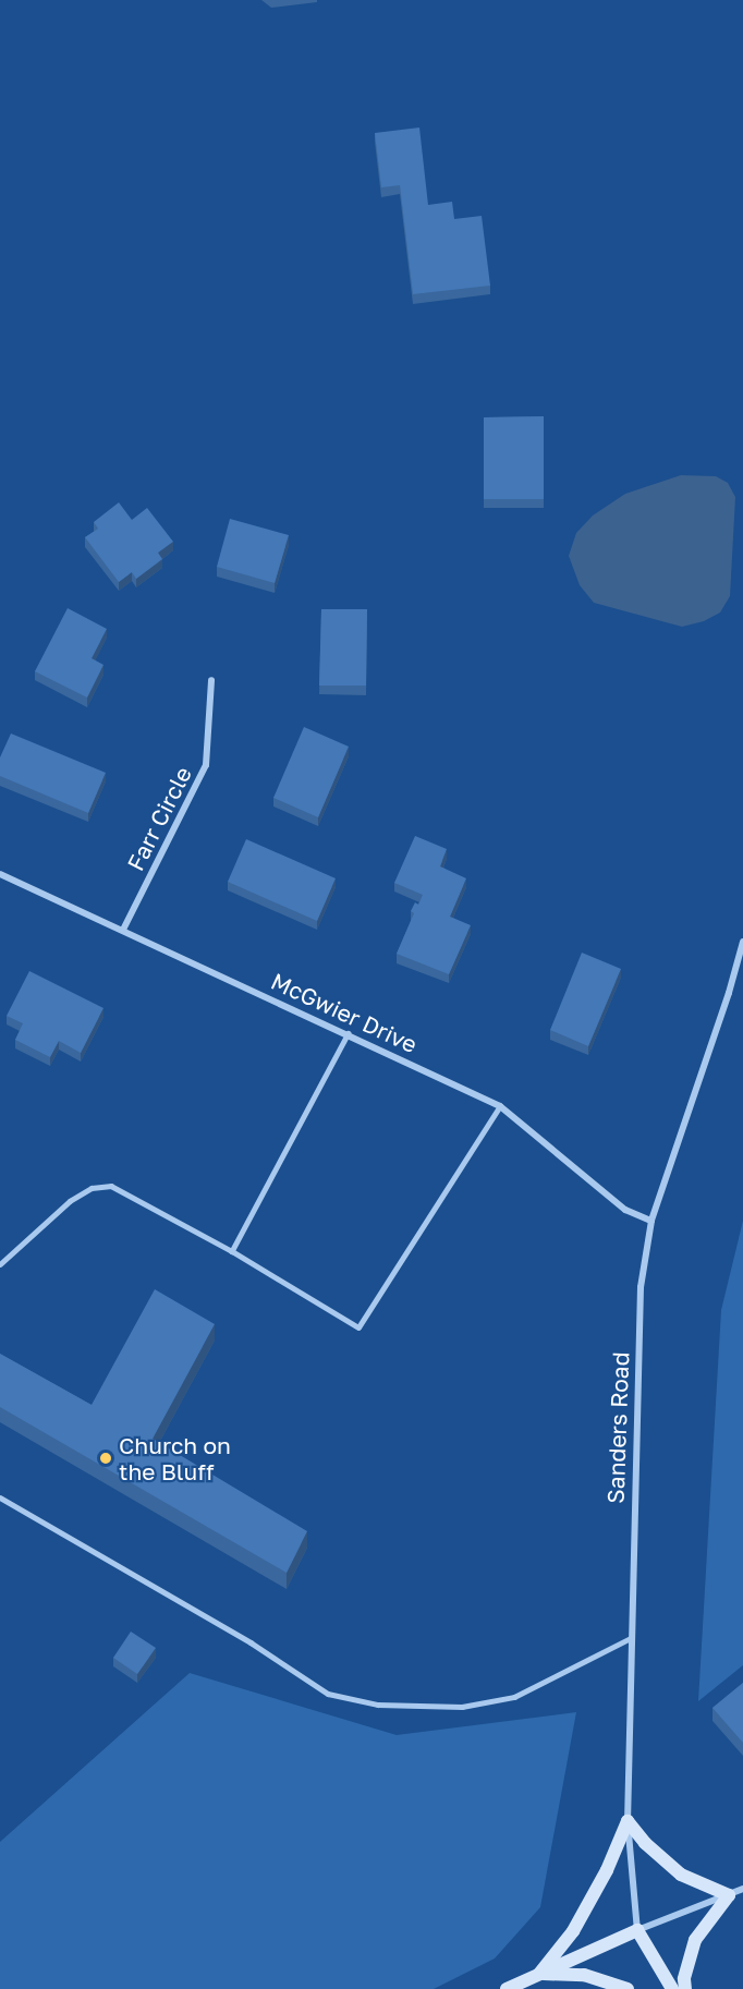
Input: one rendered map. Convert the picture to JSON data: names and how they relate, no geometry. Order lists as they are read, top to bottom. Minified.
{"streets":{"street":["Farr Circle","McGwier Drive","Sanders Road"]},"crossings":[["Farr Circle","McGwier Drive"],["McGwier Drive","Sanders Road"]],"places":["Church on the Bluff"]}
